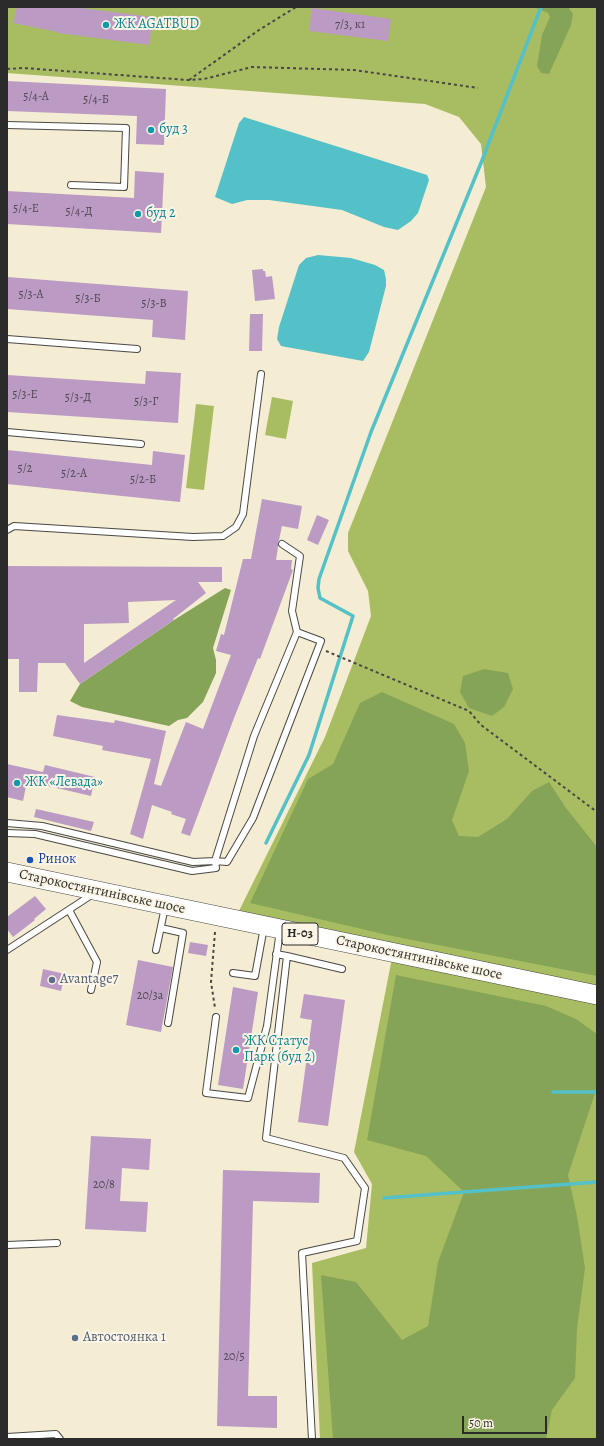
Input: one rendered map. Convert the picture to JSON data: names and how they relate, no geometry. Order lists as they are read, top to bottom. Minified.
{"streets":{"main road":["Старокостянтинівське шосе","Н-03"]},"places":["ЖК AGATBUD","буд 3","буд 2","ЖК «Левада»","Ринок","Avantage7","ЖК Статус Парк (буд 2)","Автостоянка 1"],"house_numbers":["7/3, к1","5/4-А","5/4-Б","5/4-Е","5/4-Д","5/3-А","5/3-Б","5/3-В","5/3-Е","5/3-Д","5/3-Г","5/2","5/2-А","5/2-Б","20/3а","20/8","20/5"],"scale_bar":"50 m"}
